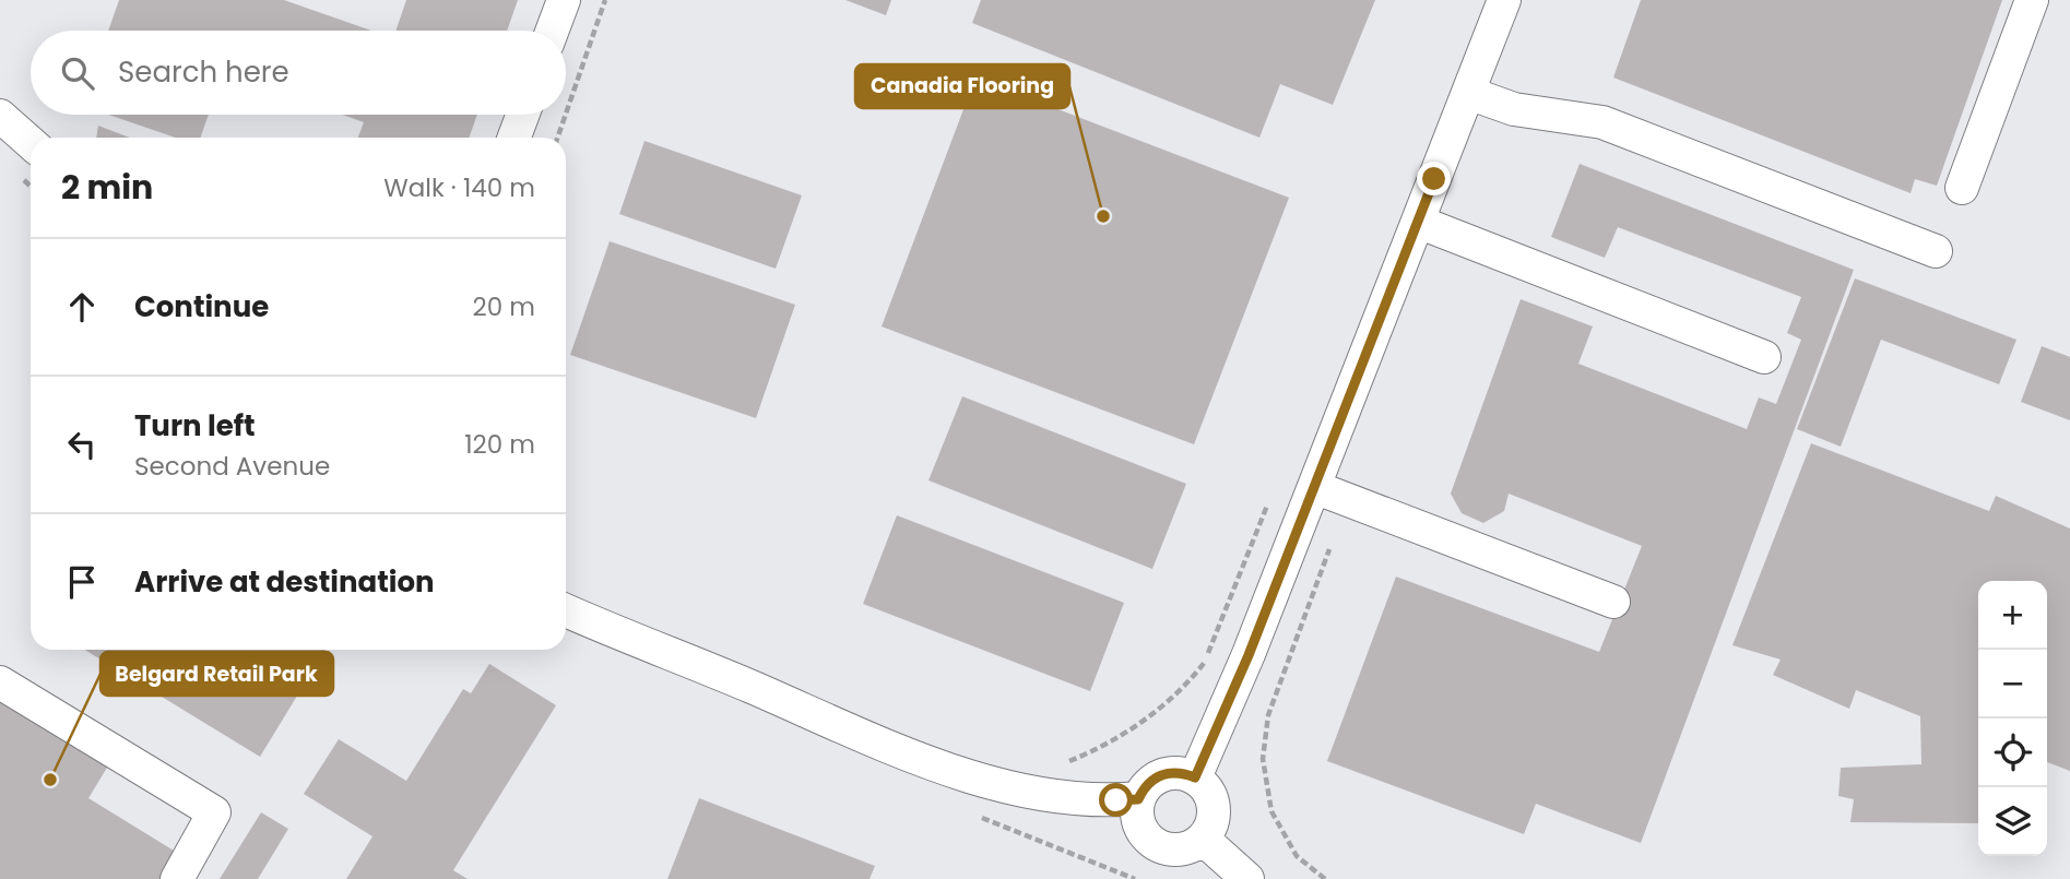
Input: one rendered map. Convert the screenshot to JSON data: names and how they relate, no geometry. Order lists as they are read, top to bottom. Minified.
{"places":["Canadia Flooring","Belgard Retail Park"],"page":{"search":"Search here","heading":["2 min","Walk · 140 m"],"list":[["Continue","20 m"],["Turn left","Second Avenue","120 m"],"Arrive at destination"],"map_buttons":["+","−"]}}
